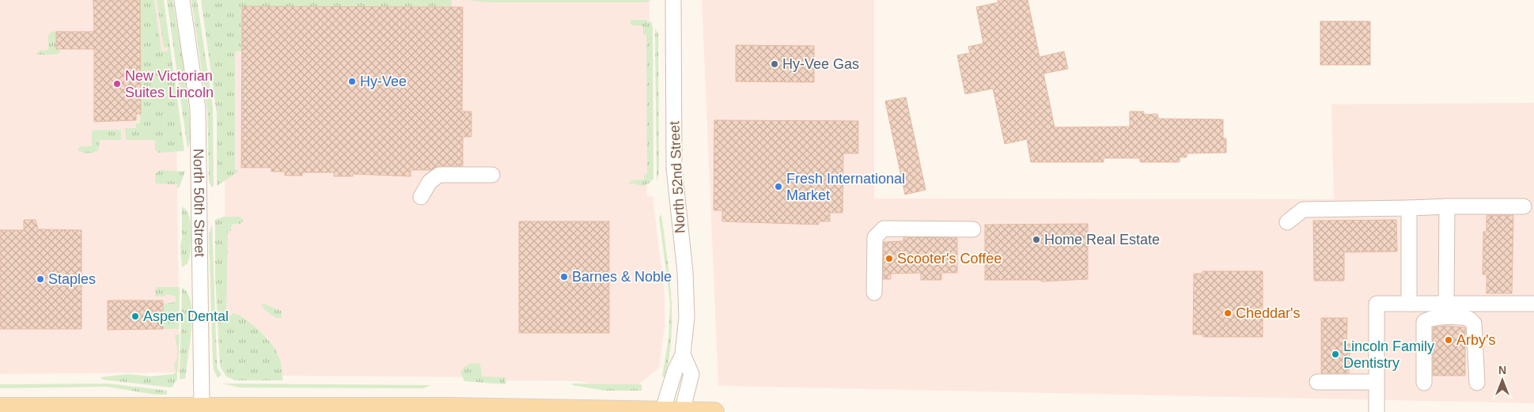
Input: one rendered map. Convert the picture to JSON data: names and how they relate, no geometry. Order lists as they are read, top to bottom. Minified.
{"streets":{"street":["North 52nd Street","North 50th Street"]},"places":["Hy-Vee Gas","Hy-Vee","New Victorian Suites Lincoln","Fresh International Market","Home Real Estate","Scooter's Coffee","Barnes & Noble","Staples","Cheddar's","Aspen Dental","Arby's","Lincoln Family Dentistry"],"north":"top"}
